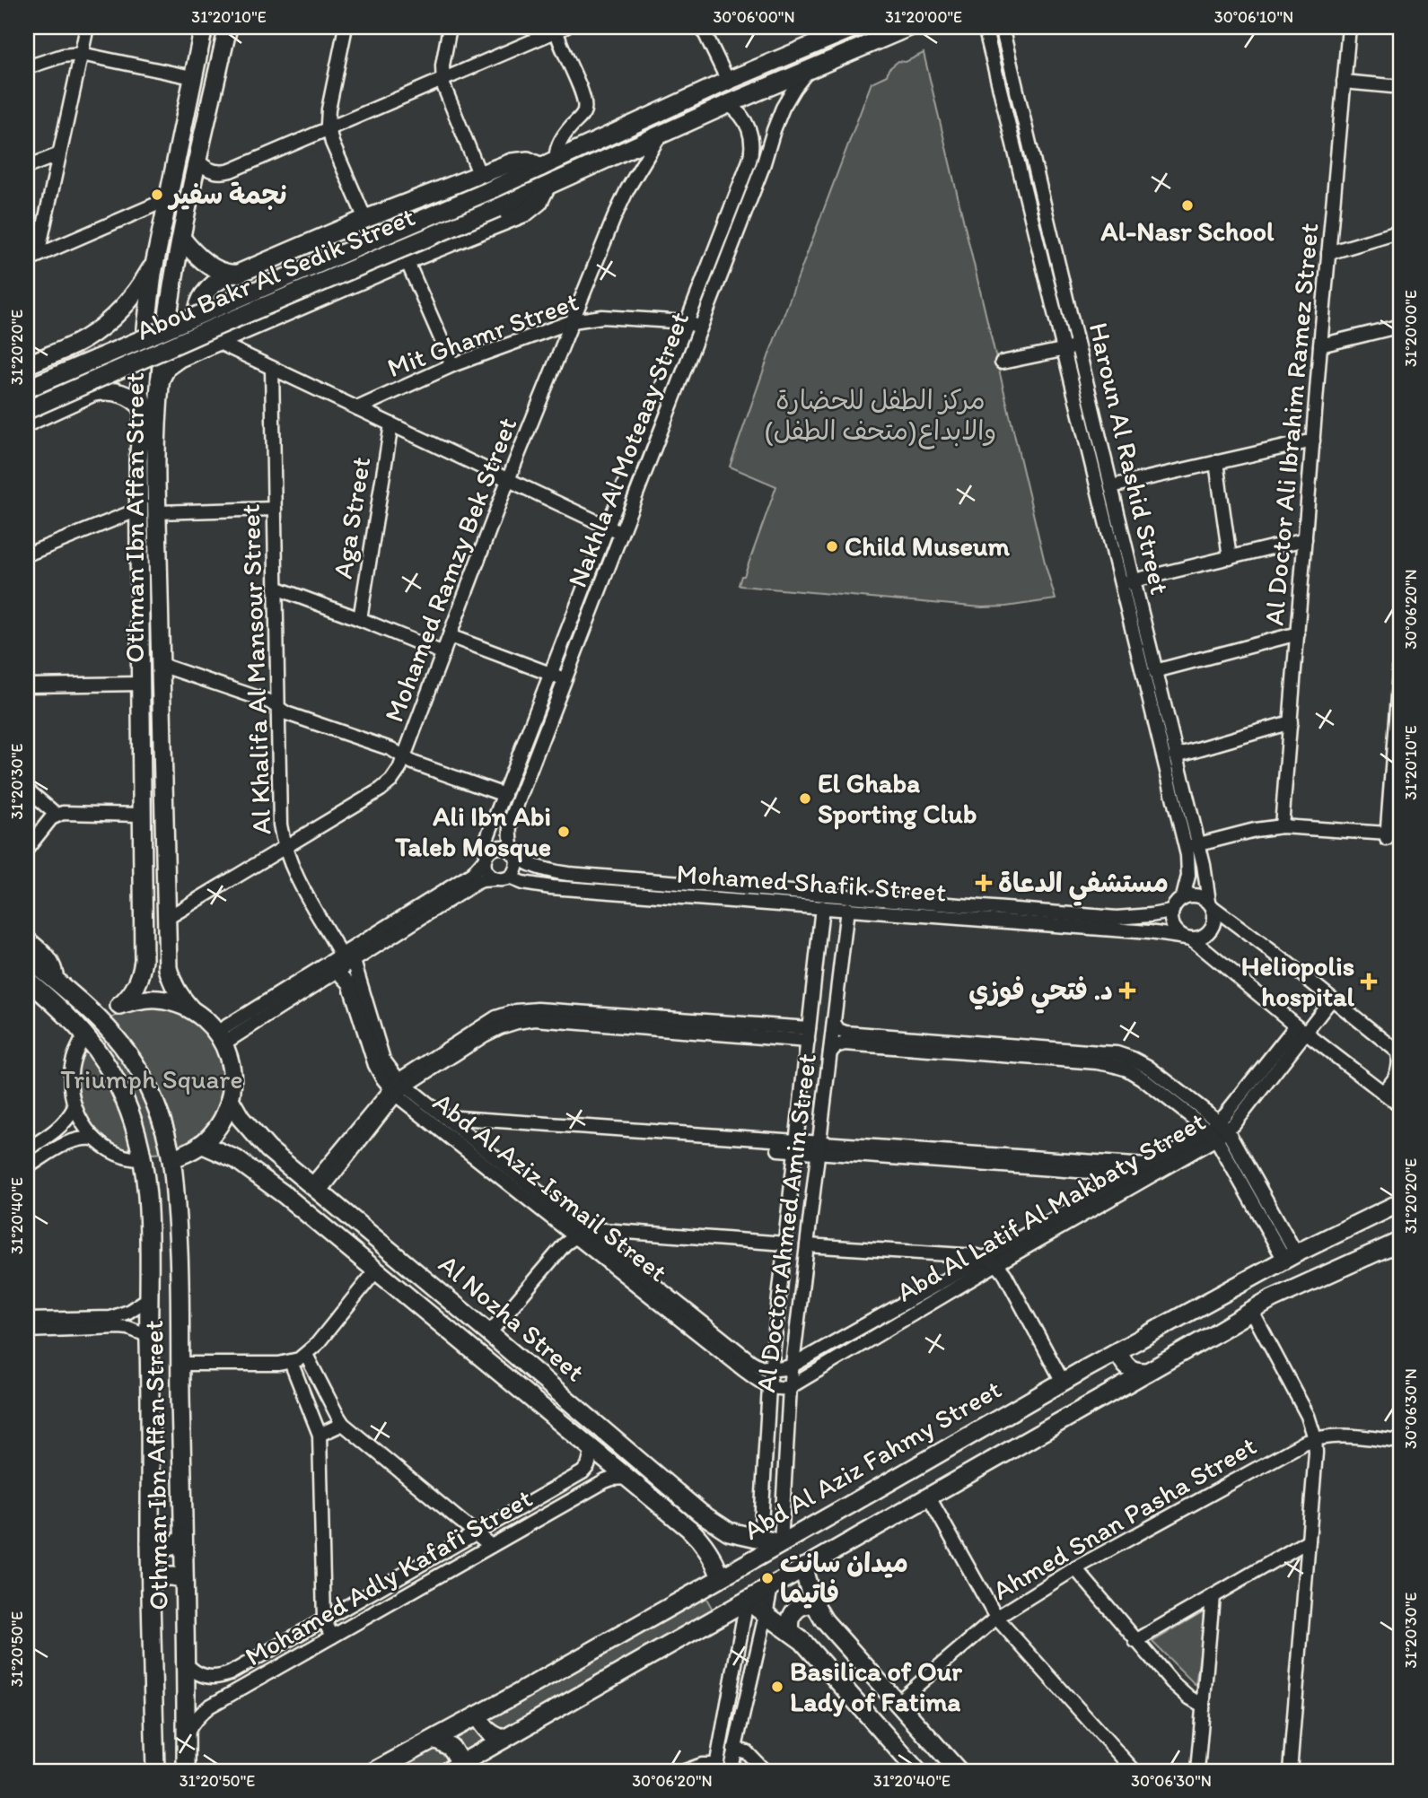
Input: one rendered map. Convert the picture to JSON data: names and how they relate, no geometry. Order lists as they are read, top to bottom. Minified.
{"streets":{"main road":["Abou Bakr Al Sedik Street","Othman Ibn Affan Street","Al Nozha Street","Abd Al Aziz Fahmy Street"],"street":["Mit Ghamr Street","Al Doctor Ali Ibrahim Ramez Street","Nakhla Al Moteaay Street","Haroun Al Rashid Street","Aga Street","Mohamed Ramzy Bek Street","Al Khalifa Al Mansour Street","Mohamed Shafik Street","Abd Al Aziz Ismail Street","Abd Al Latif Al Makbaty Street","Al Doctor Ahmed Amin Street","Ahmed Snan Pasha Street","Mohamed Adly Kafafi Street"]},"crossings":[["Abou Bakr Al Sedik Street","Nakhla Al Moteaay Street"],["Abou Bakr Al Sedik Street","Othman Ibn Affan Street"],["Abou Bakr Al Sedik Street","Mohamed Ramzy Bek Street"],["Mit Ghamr Street","Nakhla Al Moteaay Street"],["Mit Ghamr Street","Mohamed Ramzy Bek Street"],["Nakhla Al Moteaay Street","Mohamed Shafik Street"],["Haroun Al Rashid Street","Mohamed Shafik Street"],["Othman Ibn Affan Street","Mohamed Ramzy Bek Street"],["Othman Ibn Affan Street","Mohamed Adly Kafafi Street"],["Mohamed Ramzy Bek Street","Al Khalifa Al Mansour Street"],["Al Khalifa Al Mansour Street","Abd Al Aziz Ismail Street"],["Mohamed Shafik Street","Al Doctor Ahmed Amin Street"],["Abd Al Aziz Ismail Street","Al Doctor Ahmed Amin Street"],["Abd Al Latif Al Makbaty Street","Al Doctor Ahmed Amin Street"],["Al Doctor Ahmed Amin Street","Al Nozha Street"],["Al Doctor Ahmed Amin Street","Abd Al Aziz Fahmy Street"],["Al Nozha Street","Abd Al Aziz Fahmy Street"],["Al Nozha Street","Mohamed Adly Kafafi Street"]],"parks":["مركز الطفل للحضارة والابداع(متحف الطفل)","Triumph Square"],"places":{"other":["نجمة سفير","Al-Nasr School","Child Museum","El Ghaba Sporting Club","Ali Ibn Abi Taleb Mosque","ميدان سانت فاتيما","Basilica of Our Lady of Fatima"],"health":["مستشفي الدعاة","Heliopolis hospital","د. فتحي فوزي"]},"coordinates":["31°20'10\"E","30°06'00\"N","31°20'00\"E","30°06'10\"N","31°20'20\"E","30°06'20\"N","31°20'30\"E","31°20'40\"E","30°06'30\"N","31°20'50\"E"]}
